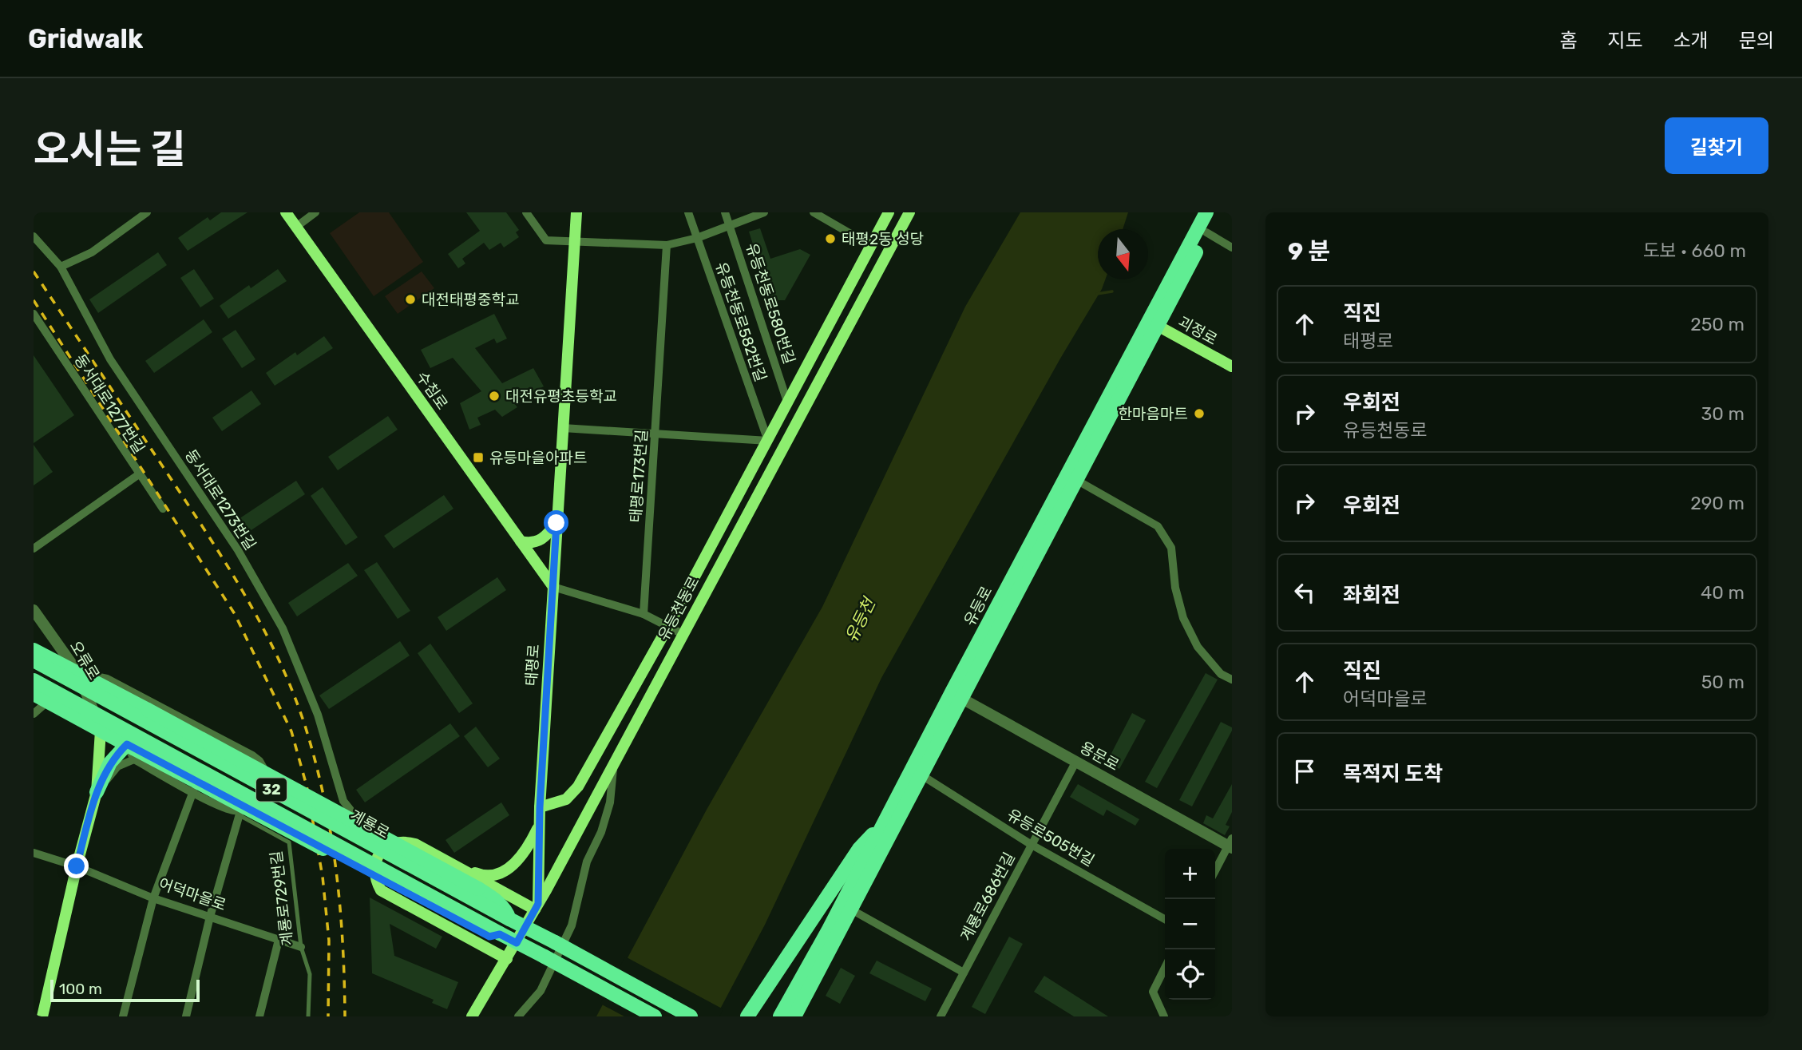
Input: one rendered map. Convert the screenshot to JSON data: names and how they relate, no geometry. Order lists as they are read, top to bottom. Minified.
{"streets":{"main road":["괴정로","수침로","유등로","유등천동로","태평로","32","계룡로"],"street":["유등천동로580번길","유등천동로582번길","동서대로1277번길","태평로173번길","동서대로1273번길","오류로","용문로","유등로505번길","어덕마을로","계룡로686번길","계룡로729번길"]},"crossings":[["유등천동로580번길","유등천동로"],["유등천동로582번길","유등천동로"],["괴정로","유등로"],["수침로","태평로"],["유등로","용문로"],["유등로","유등로505번길"],["유등천동로","태평로"],["유등천동로","32"],["유등천동로","계룡로"],["용문로","계룡로686번길"],["유등로505번길","계룡로686번길"],["어덕마을로","계룡로729번길"]],"water":["유등천"],"places":{"other":["태평2동 성당","대전태평중학교","대전유평초등학교","한마음마트"],"transit":["유등마을아파트"]},"scale_bar":"100 m","north":"bottom","page":{"header":"Gridwalk","nav":["홈","지도","소개","문의"],"title":"오시는 길","buttons":"길찾기","heading":["9 분","도보 · 660 m"],"list":[["직진","태평로","250 m"],["우회전","유등천동로","30 m"],["우회전","290 m"],["좌회전","40 m"],["직진","어덕마을로","50 m"],"목적지 도착"],"map_buttons":["+","−"],"scale":"100 m"}}
